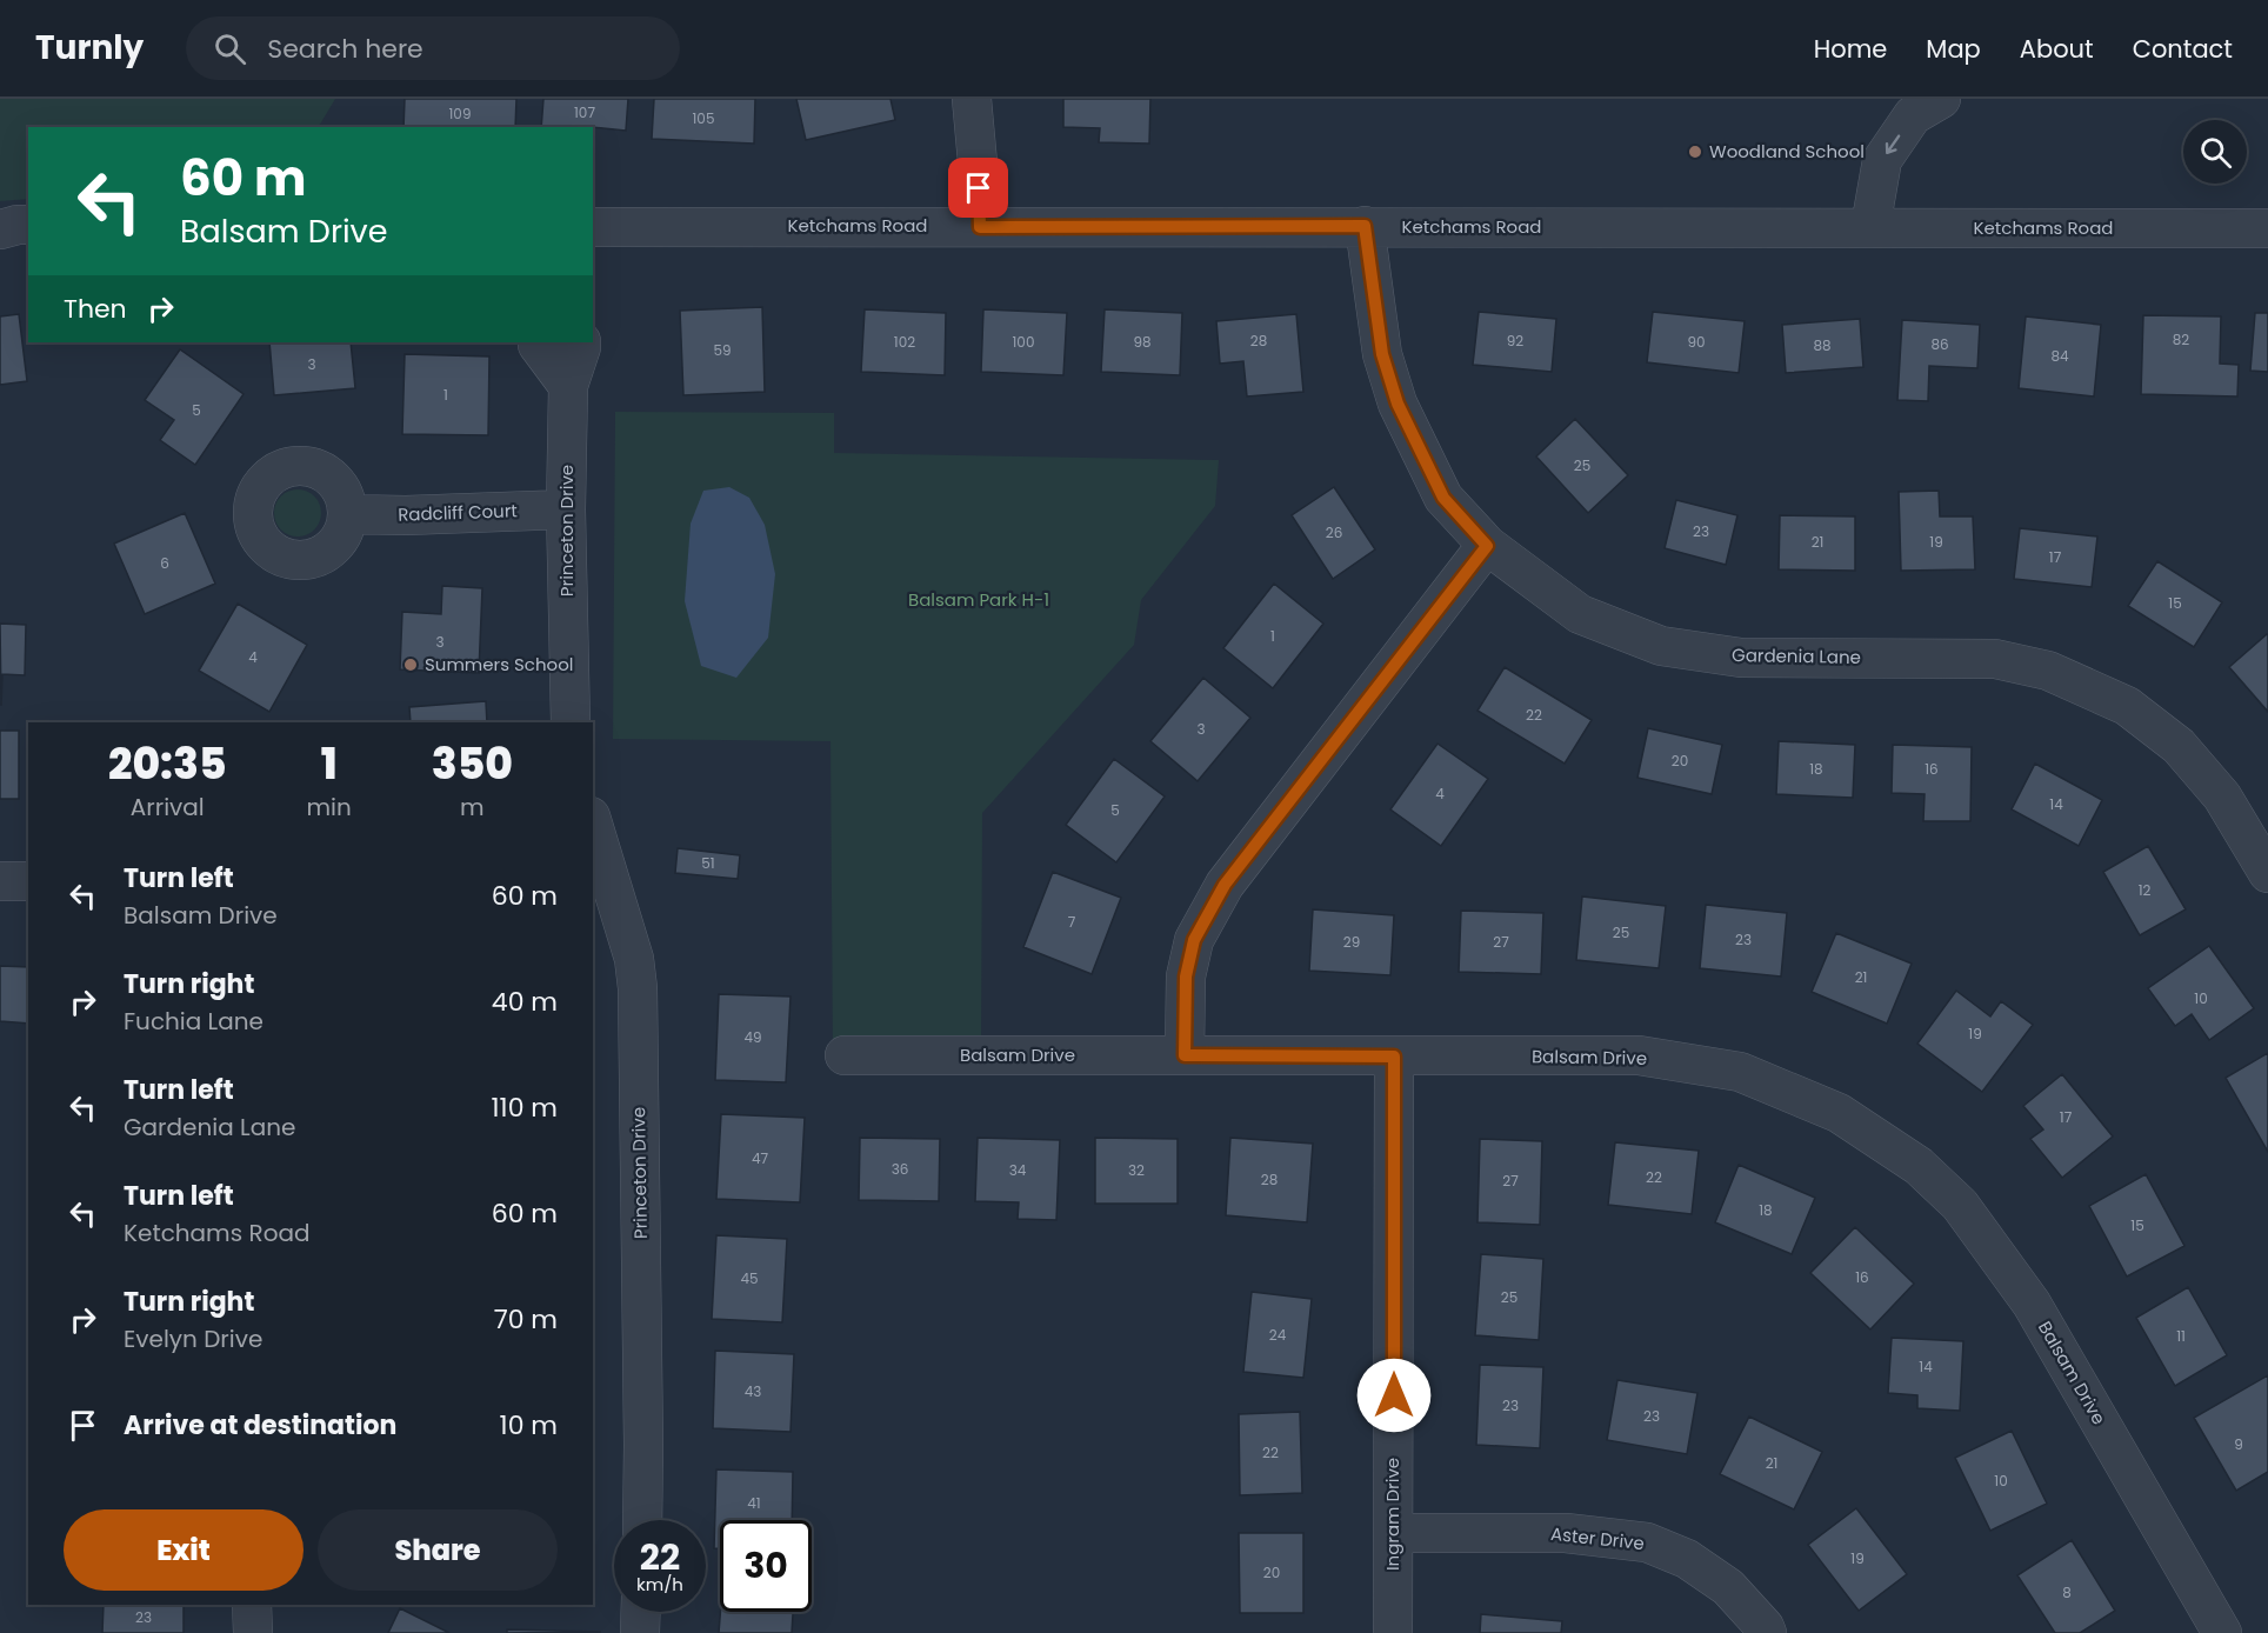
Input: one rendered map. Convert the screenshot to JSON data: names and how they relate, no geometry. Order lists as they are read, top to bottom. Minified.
{"streets":{"street":["Ketchams Road","Radcliff Court","Princeton Drive","Gardenia Lane","Balsam Drive","Ingram Drive","Aster Drive"]},"crossings":[["Ketchams Road","Gardenia Lane"],["Radcliff Court","Princeton Drive"],["Balsam Drive","Ingram Drive"],["Ingram Drive","Aster Drive"]],"parks":["Balsam Park H-1"],"places":["Woodland School","Summers School"],"house_numbers":["107","109","105","82","28","92","102","100","98","90","86","88","59","84","3","1","5","25","23","26","21","19","17","6","15","1","3","4","22","3","20","18","16","4","14","5","51","12","7","25","23","29","27","21","10","19","49","17","47","36","34","32","22","28","27","18","15","16","45","25","24","11","14","43","23","23","9","22","21","10","41","19","20","8","23"],"page":{"header":"Turnly","search":"Search here","nav":["Home","Map","About","Contact"],"turn":["60 m","Balsam Drive"],"then":"Then","eta":["20:35","Arrival","1","min","350","m"],"list":[{"name":"Turn left","note":"Balsam Drive","value":"60 m"},{"name":"Turn right","note":"Fuchia Lane","value":"40 m"},{"name":"Turn left","note":"Gardenia Lane","value":"110 m"},{"name":"Turn left","note":"Ketchams Road","value":"60 m"},{"name":"Turn right","note":"Evelyn Drive","value":"70 m"},{"name":"Arrive at destination","value":"10 m"}],"buttons":["Exit","Share"],"speed":"22 km/h","limit":"30"}}
